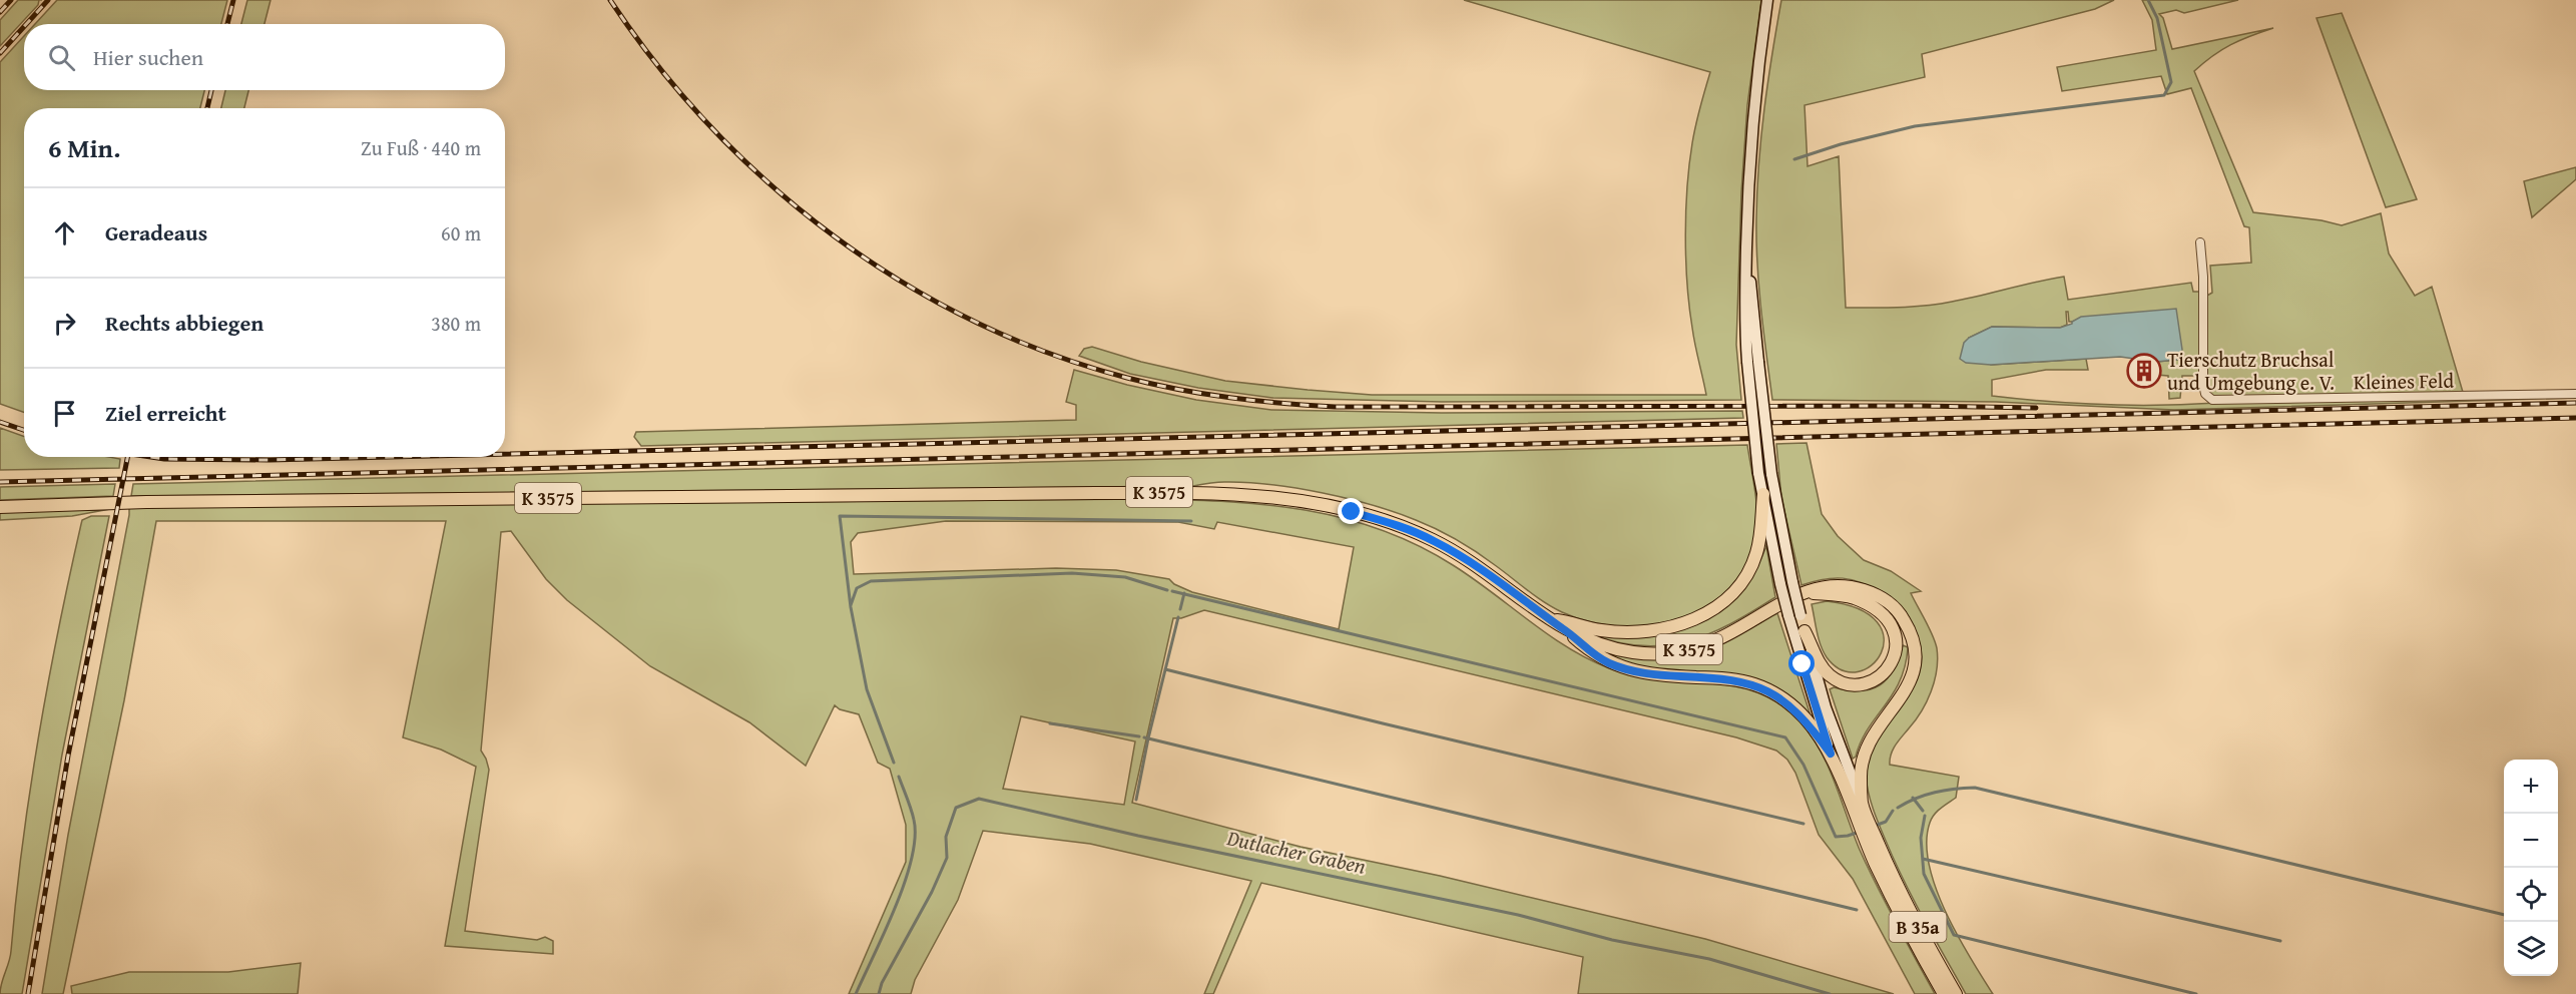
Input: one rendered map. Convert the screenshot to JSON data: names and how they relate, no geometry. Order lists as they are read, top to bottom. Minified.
{"streets":{"main road":["K 3575","B 35a"],"street":["Kleines Feld"]},"water":["Dutlacher Graben"],"places":{"building":["Tierschutz Bruchsal und Umgebung e. V."]},"page":{"search":"Hier suchen","heading":["6 Min.","Zu Fuß · 440 m"],"list":[["Geradeaus","60 m"],["Rechts abbiegen","380 m"],"Ziel erreicht"],"map_buttons":["+","−"]}}
